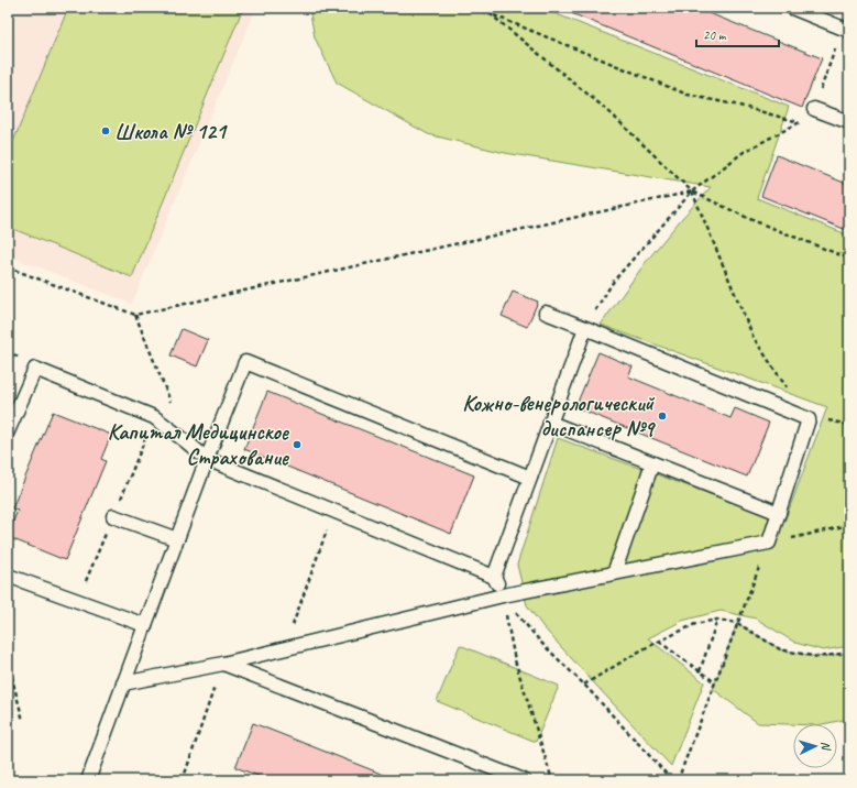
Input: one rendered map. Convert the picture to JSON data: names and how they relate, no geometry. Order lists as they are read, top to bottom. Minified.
{"places":["Школа № 121","Кожно-венерологический диспансер №9","Капитал Медицинское Страхование"],"scale_bar":"20 m","north":"right"}
